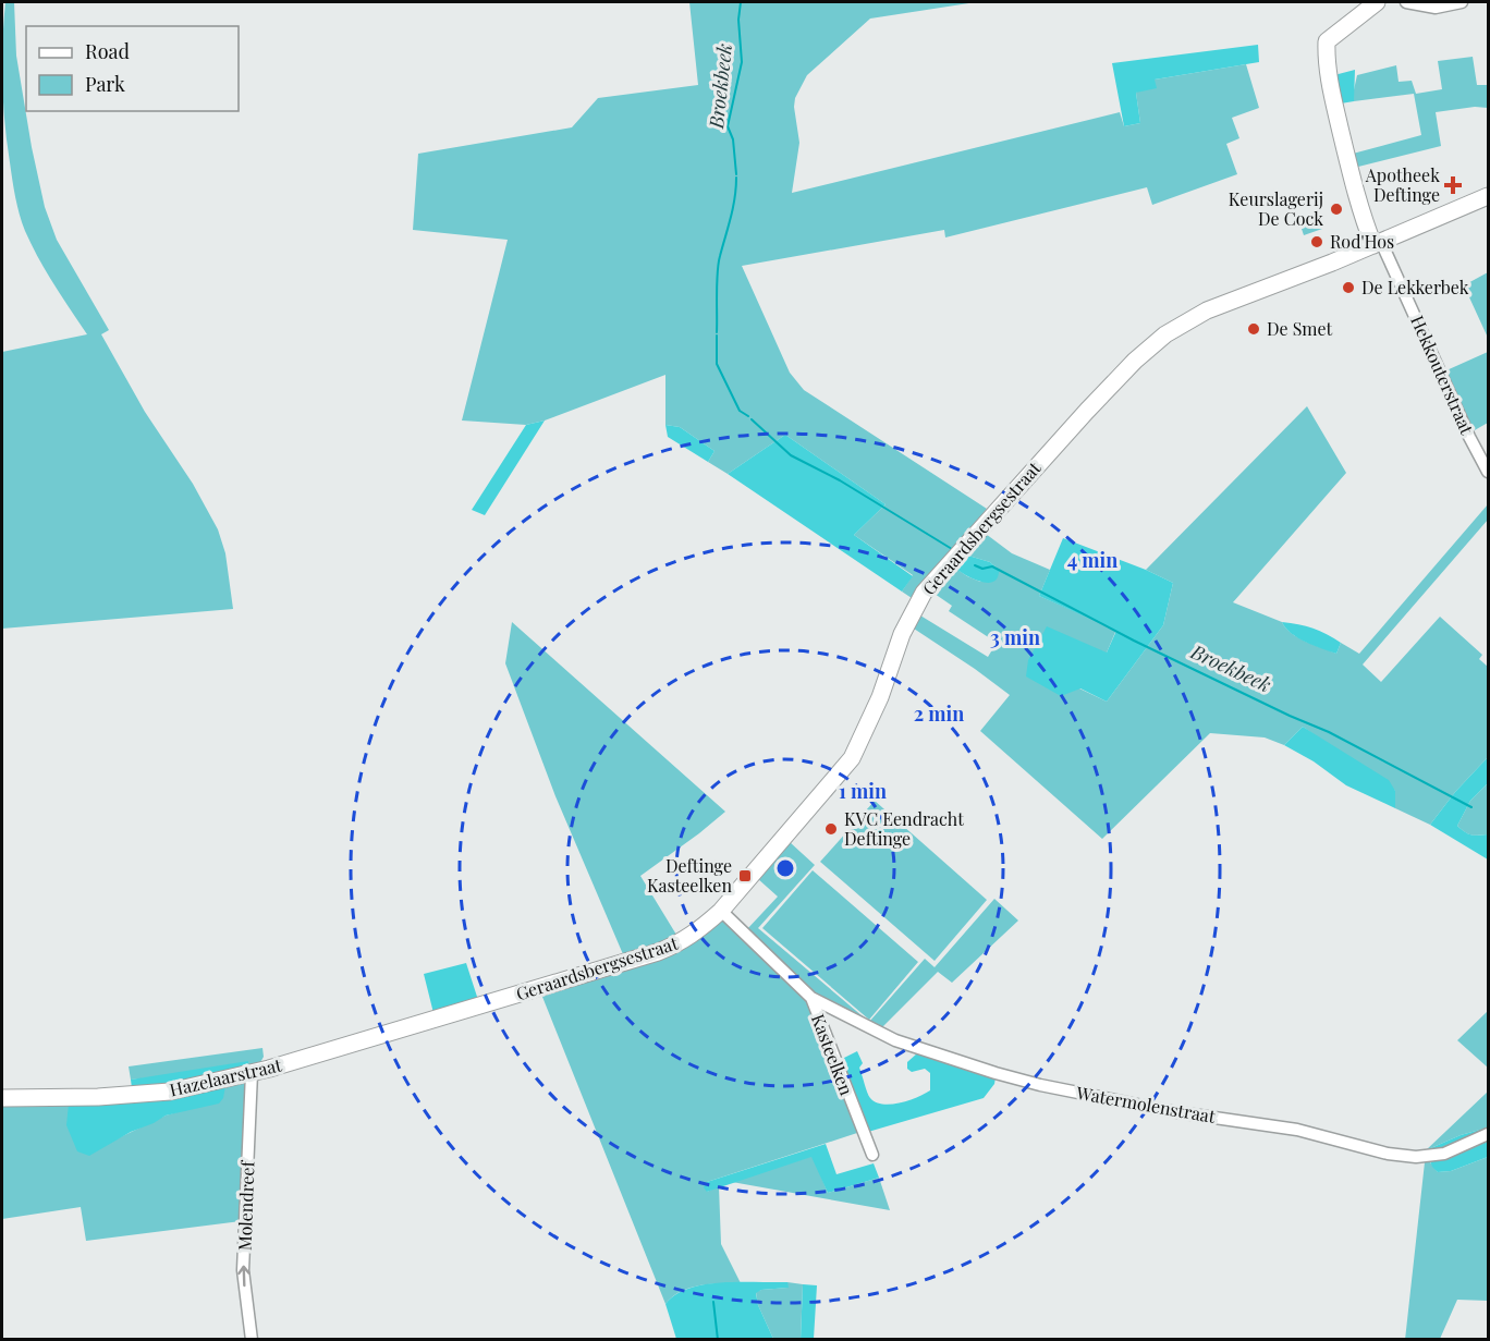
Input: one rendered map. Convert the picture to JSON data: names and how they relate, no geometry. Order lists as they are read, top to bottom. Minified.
{"streets":{"street":["Hekkouterstraat","Geraardsbergsestraat","Kasteelken","Hazelaarstraat","Watermolenstraat","Molendreef"]},"crossings":[["Hekkouterstraat","Geraardsbergsestraat"],["Geraardsbergsestraat","Kasteelken"],["Geraardsbergsestraat","Hazelaarstraat"],["Kasteelken","Watermolenstraat"],["Hazelaarstraat","Molendreef"]],"one_way":["Molendreef"],"water":["Broekbeek"],"places":{"health":["Apotheek Deftinge"],"other":["Keurslagerij De Cock","Rod'Hos","De Lekkerbek","De Smet","KVC Eendracht Deftinge"],"transit":["Deftinge Kasteelken"]},"legend":["Road","Park"],"rings":["4 min","3 min","2 min","1 min"]}
